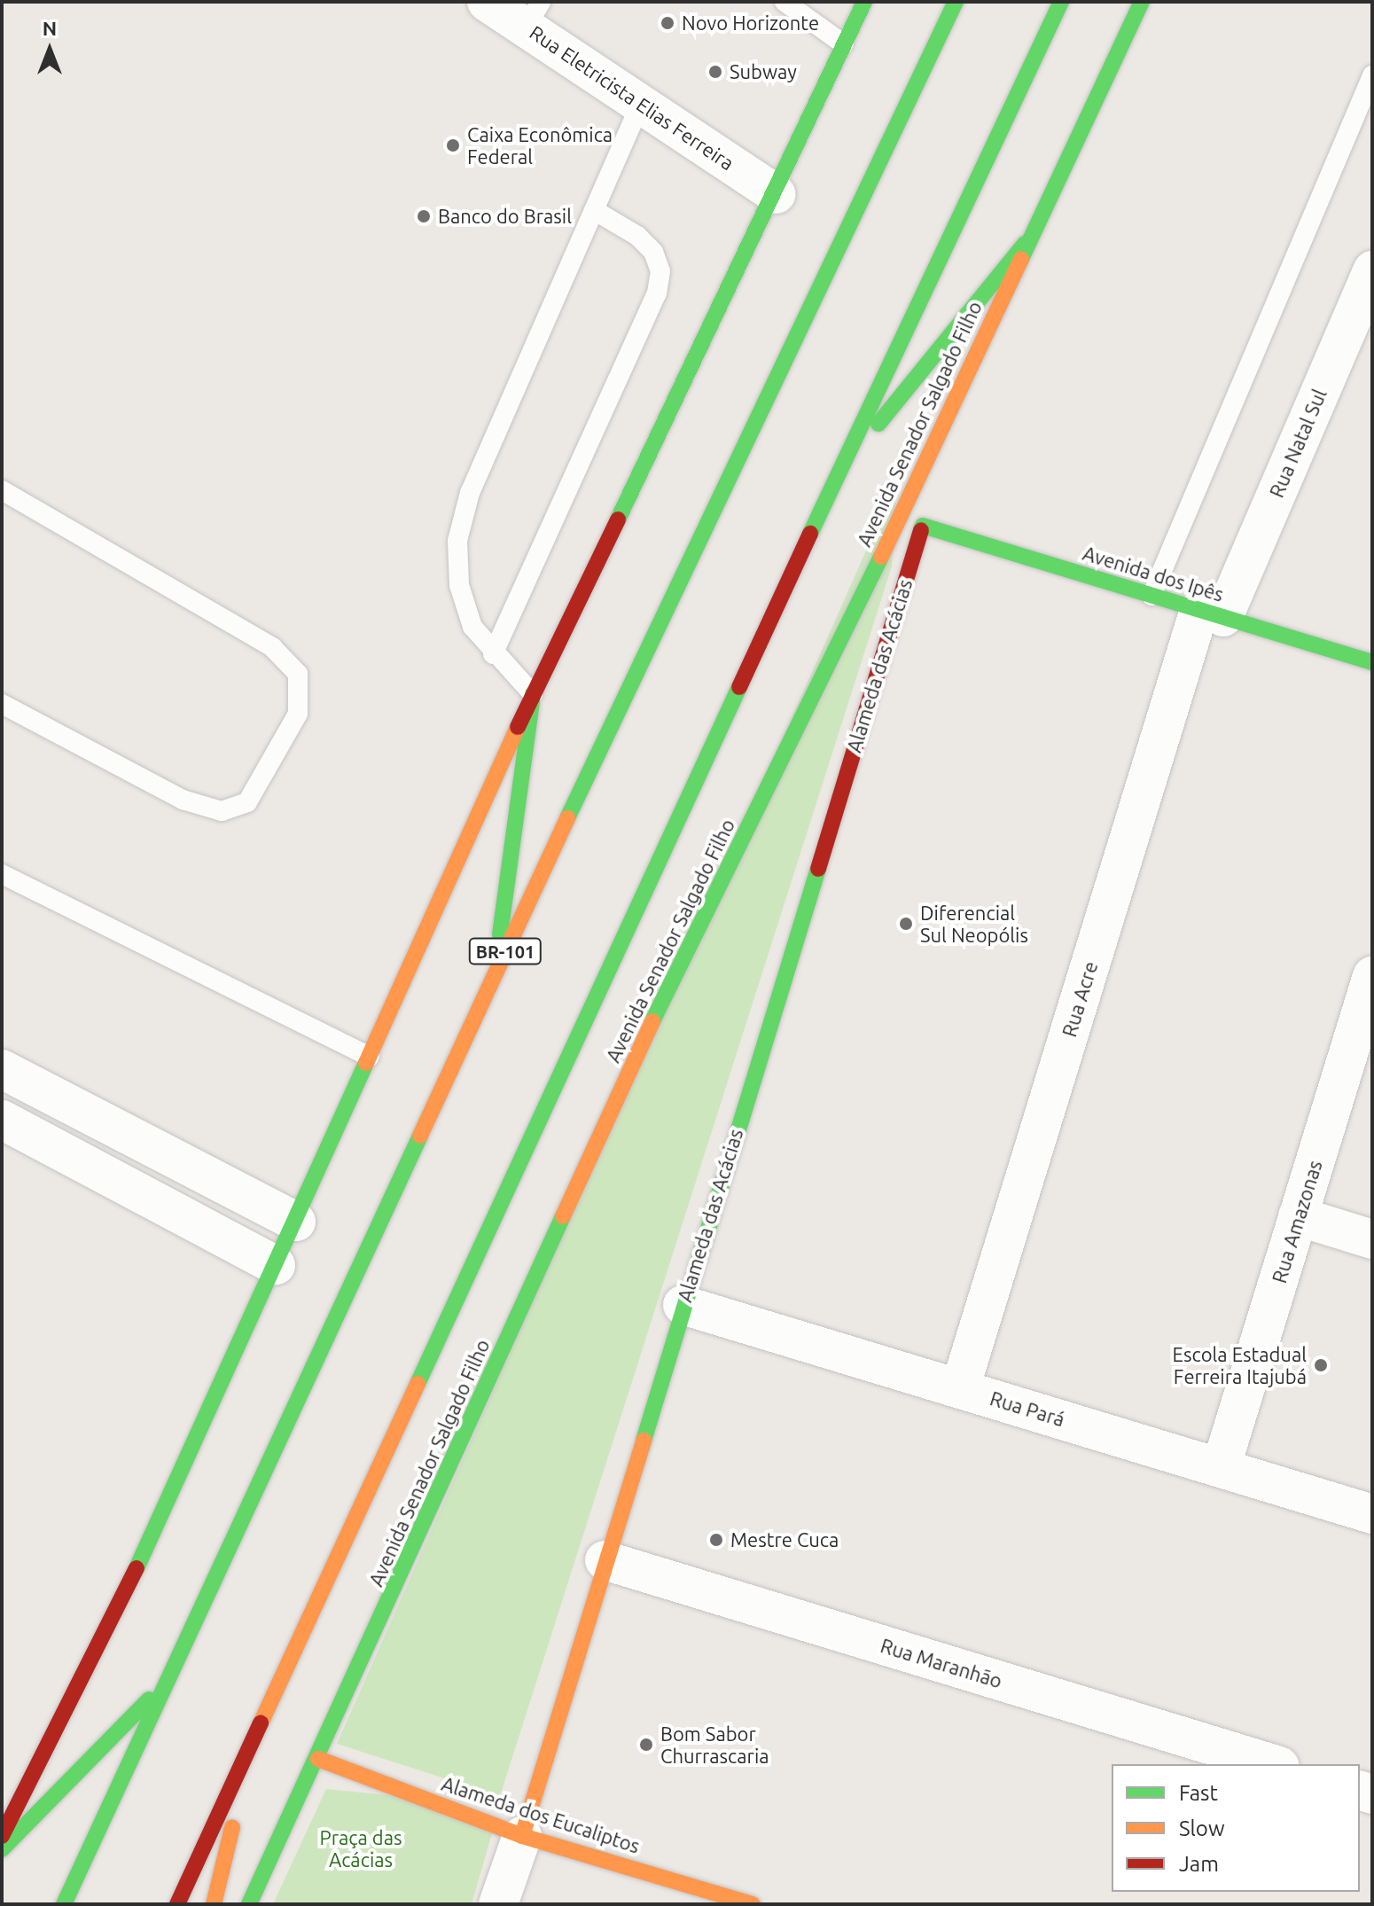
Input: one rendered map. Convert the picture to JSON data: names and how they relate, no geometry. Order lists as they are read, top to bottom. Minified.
{"streets":{"main road":["Avenida Senador Salgado Filho","Avenida dos Ipês","Alameda das Acácias","BR-101","Alameda dos Eucaliptos"],"street":["Rua Eletricista Elias Ferreira","Rua Natal Sul","Rua Acre","Rua Amazonas","Rua Pará","Rua Maranhão"]},"crossings":[["Avenida Senador Salgado Filho","Alameda dos Eucaliptos"],["Rua Natal Sul","Avenida dos Ipês"],["Rua Natal Sul","Rua Acre"],["Avenida dos Ipês","Alameda das Acácias"],["Avenida dos Ipês","Rua Acre"],["Alameda das Acácias","Rua Pará"],["Alameda das Acácias","Rua Maranhão"],["Alameda das Acácias","Alameda dos Eucaliptos"],["Rua Acre","Rua Pará"],["Rua Amazonas","Rua Pará"]],"parks":["Praça das Acácias"],"places":["Novo Horizonte","Subway","Caixa Econômica Federal","Banco do Brasil","Diferencial Sul Neopólis","Escola Estadual Ferreira Itajubá","Mestre Cuca","Bom Sabor Churrascaria"],"legend":["Fast","Slow","Jam"],"north":"top"}
